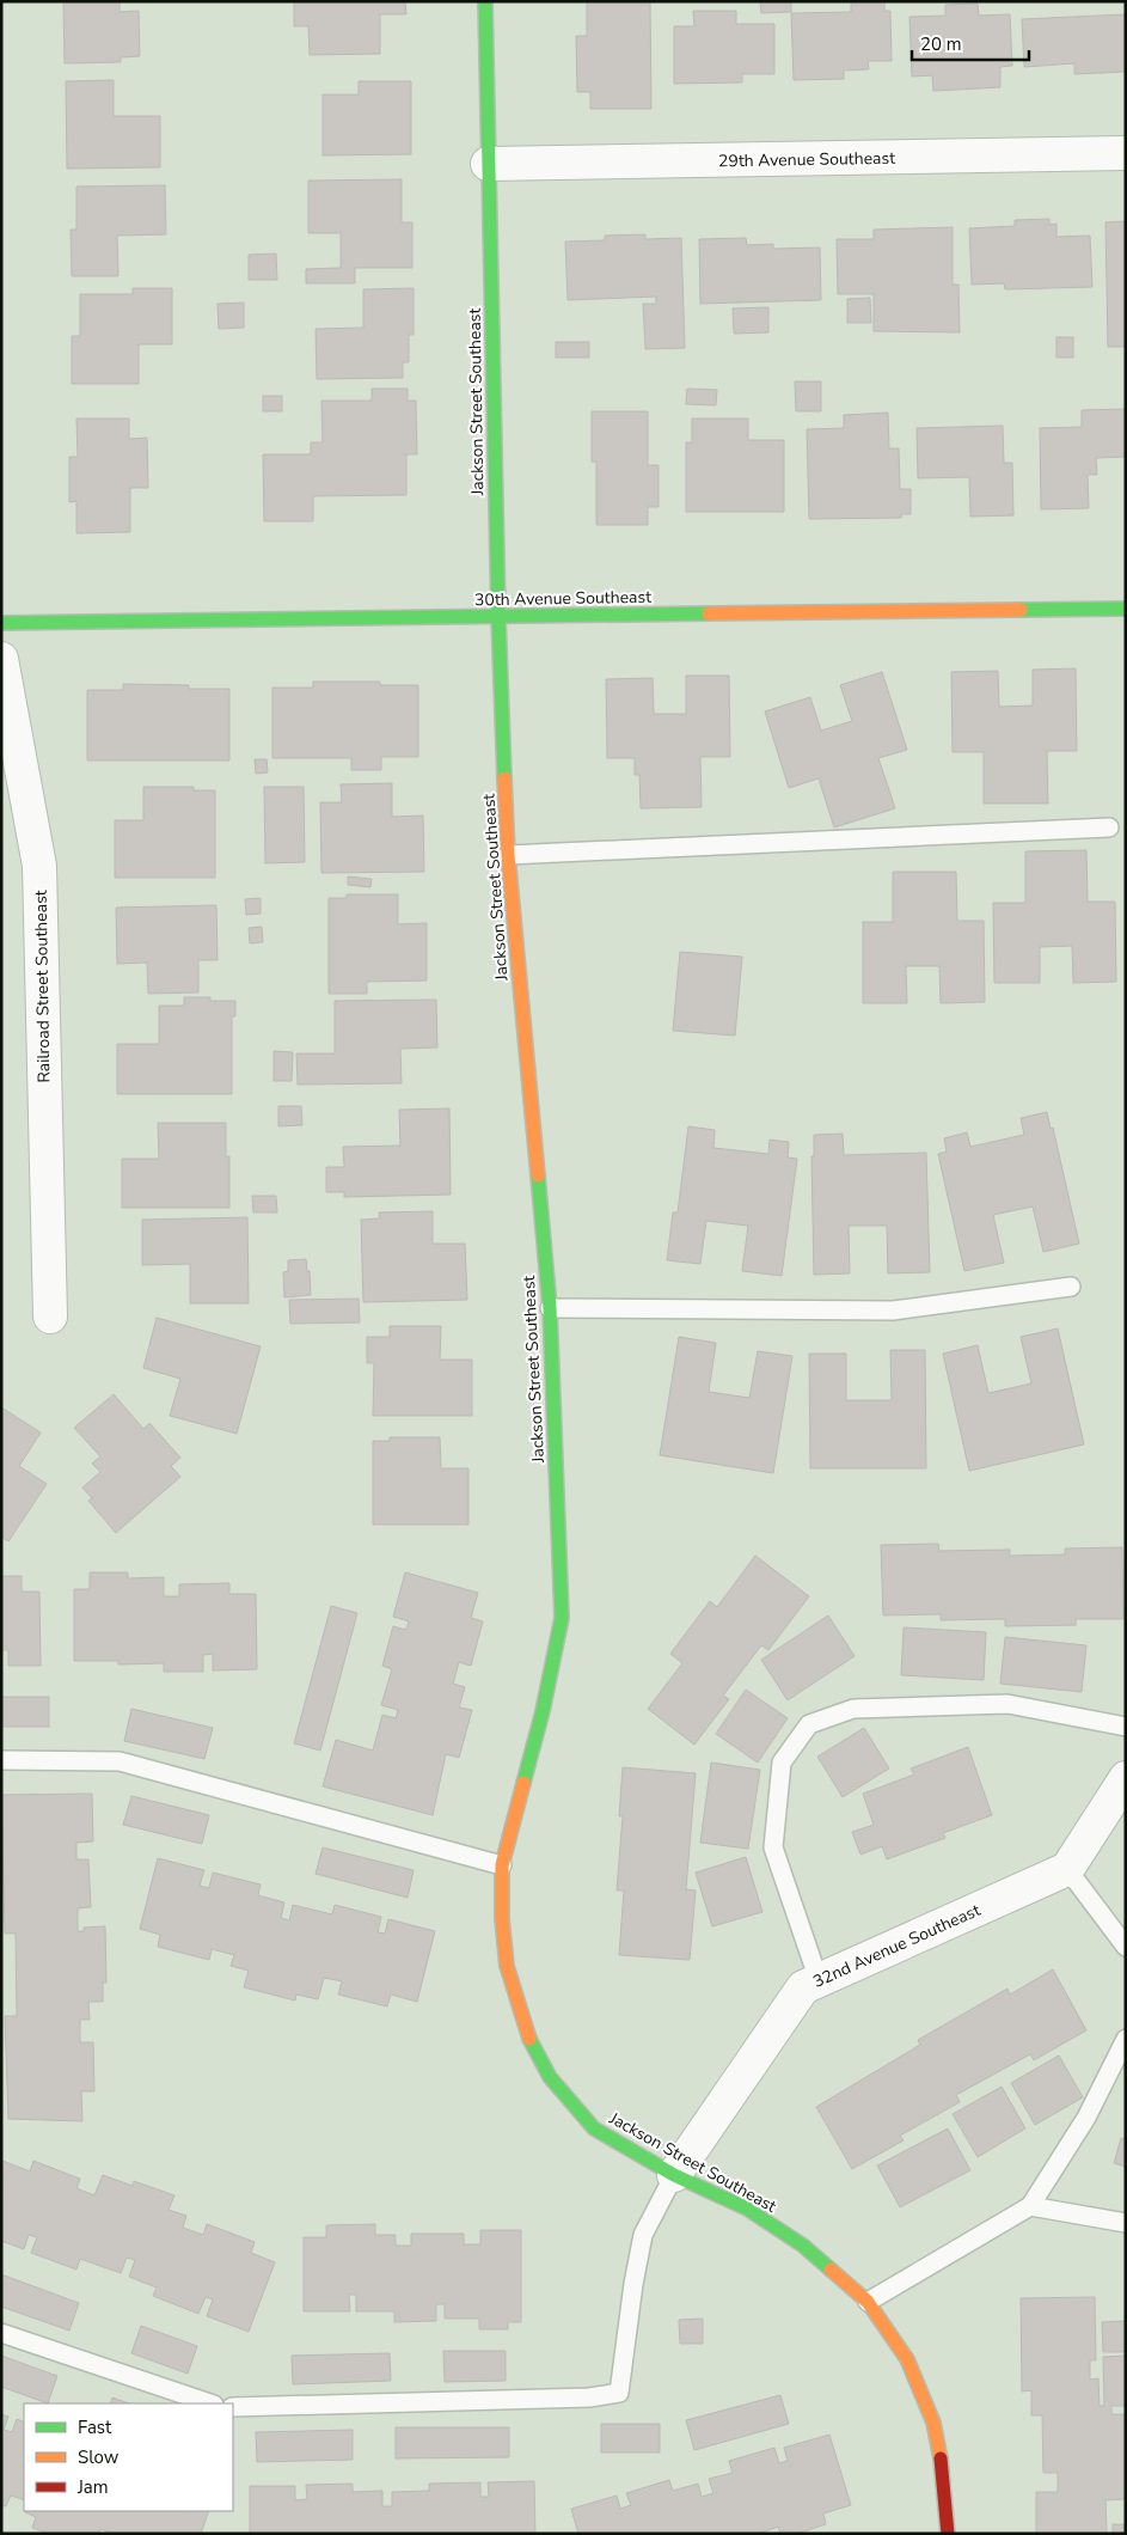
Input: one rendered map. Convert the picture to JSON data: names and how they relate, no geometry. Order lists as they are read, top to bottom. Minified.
{"streets":{"street":["29th Avenue Southeast","Jackson Street Southeast","30th Avenue Southeast","Railroad Street Southeast","32nd Avenue Southeast"]},"crossings":[["29th Avenue Southeast","Jackson Street Southeast"],["Jackson Street Southeast","30th Avenue Southeast"],["Jackson Street Southeast","32nd Avenue Southeast"]],"legend":["Fast","Slow","Jam"],"scale_bar":"20 m"}
